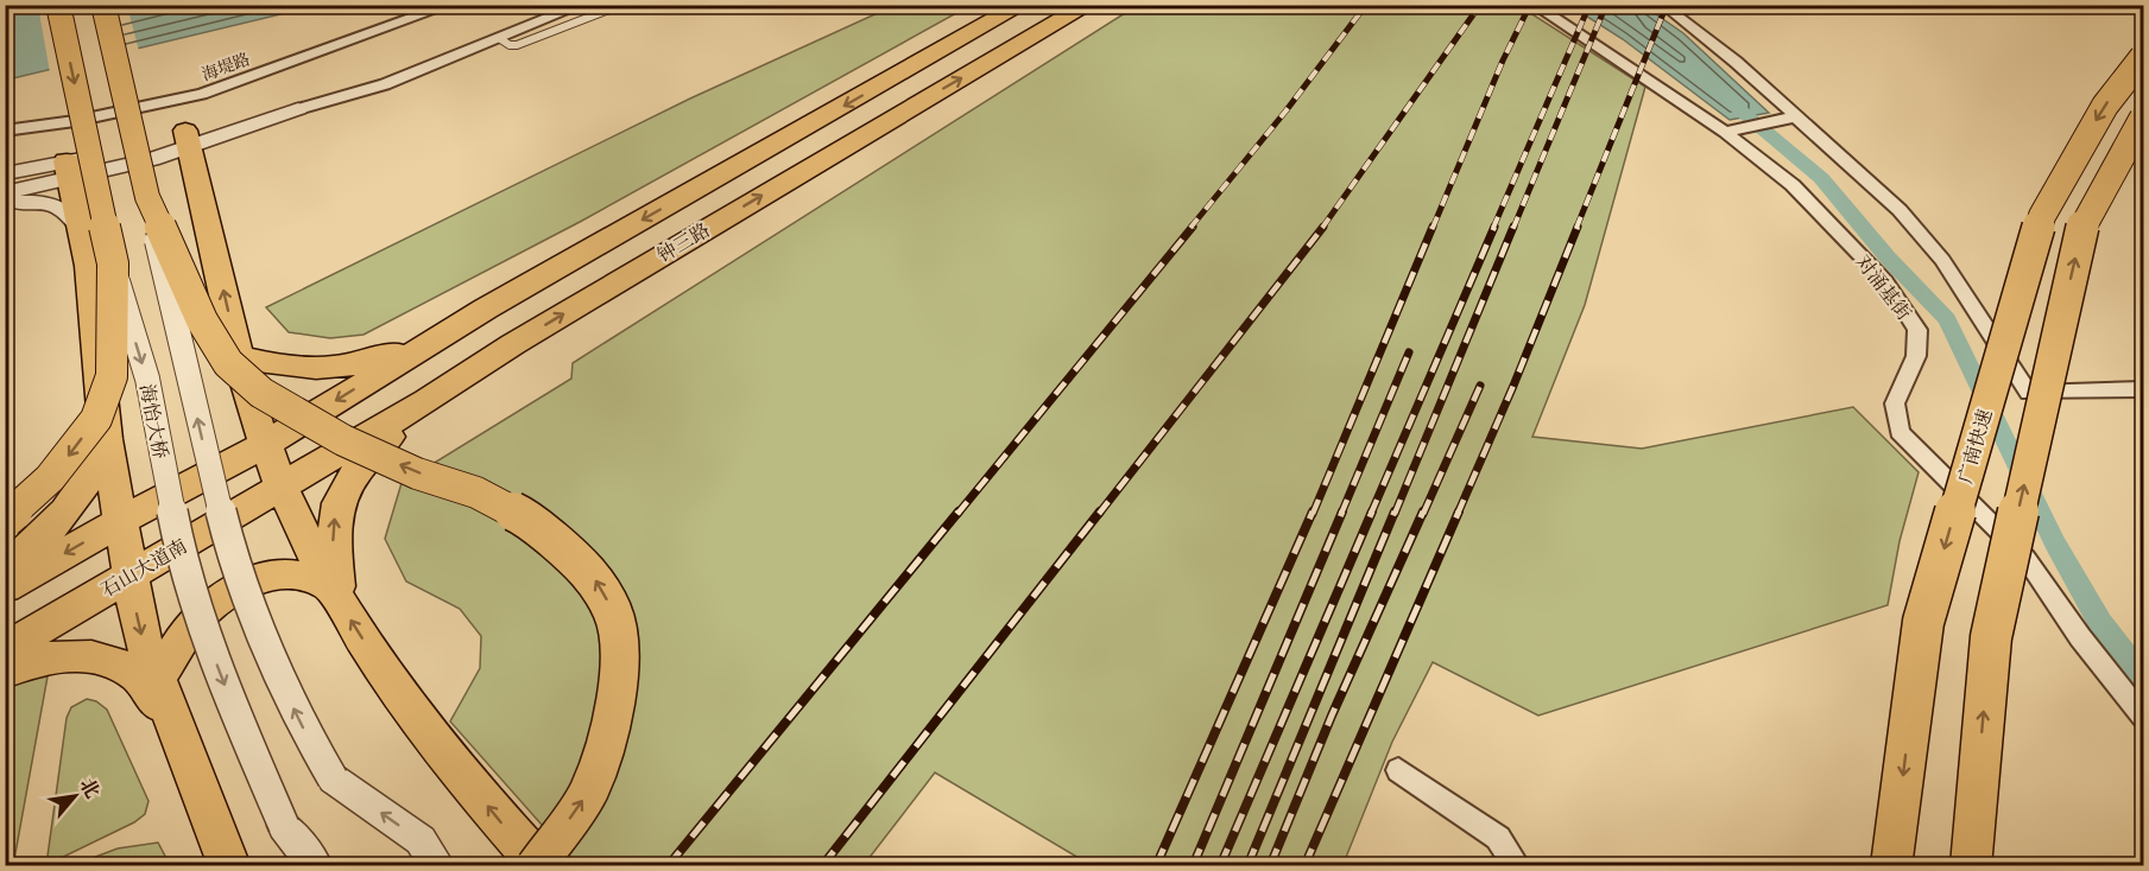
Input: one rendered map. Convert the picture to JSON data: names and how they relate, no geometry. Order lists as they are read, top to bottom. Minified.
{"streets":{"highway":["广南快速"],"main road":["钟三路","海怡大桥","石山大道南"],"street":["海堤路","对涌基街"]},"crossings":[["钟三路","石山大道南"]],"north":"top right"}
